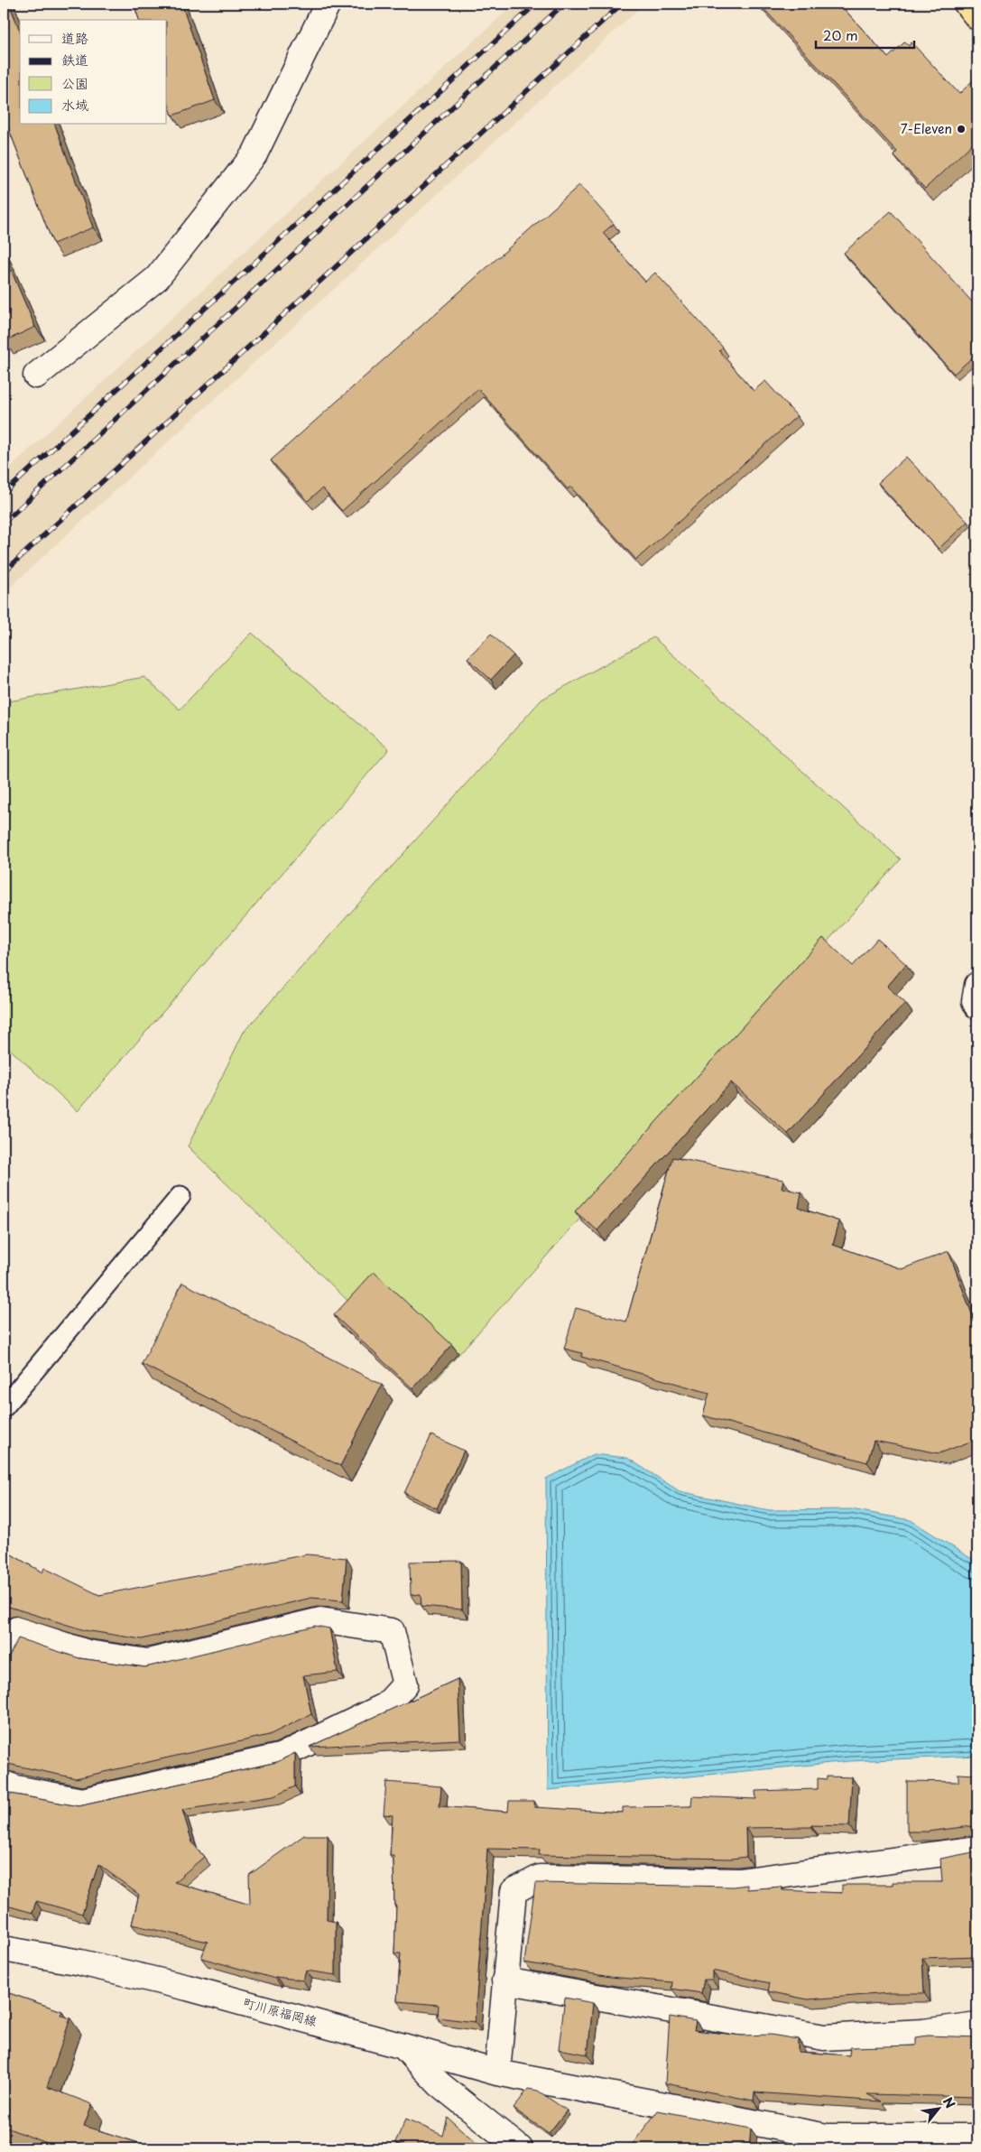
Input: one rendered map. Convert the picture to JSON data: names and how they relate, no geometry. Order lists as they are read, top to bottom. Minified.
{"streets":{"street":["町川原福岡線"]},"places":["7-Eleven"],"legend":["道路","鉄道","公園","水域"],"scale_bar":"20 m","north":"top right"}
